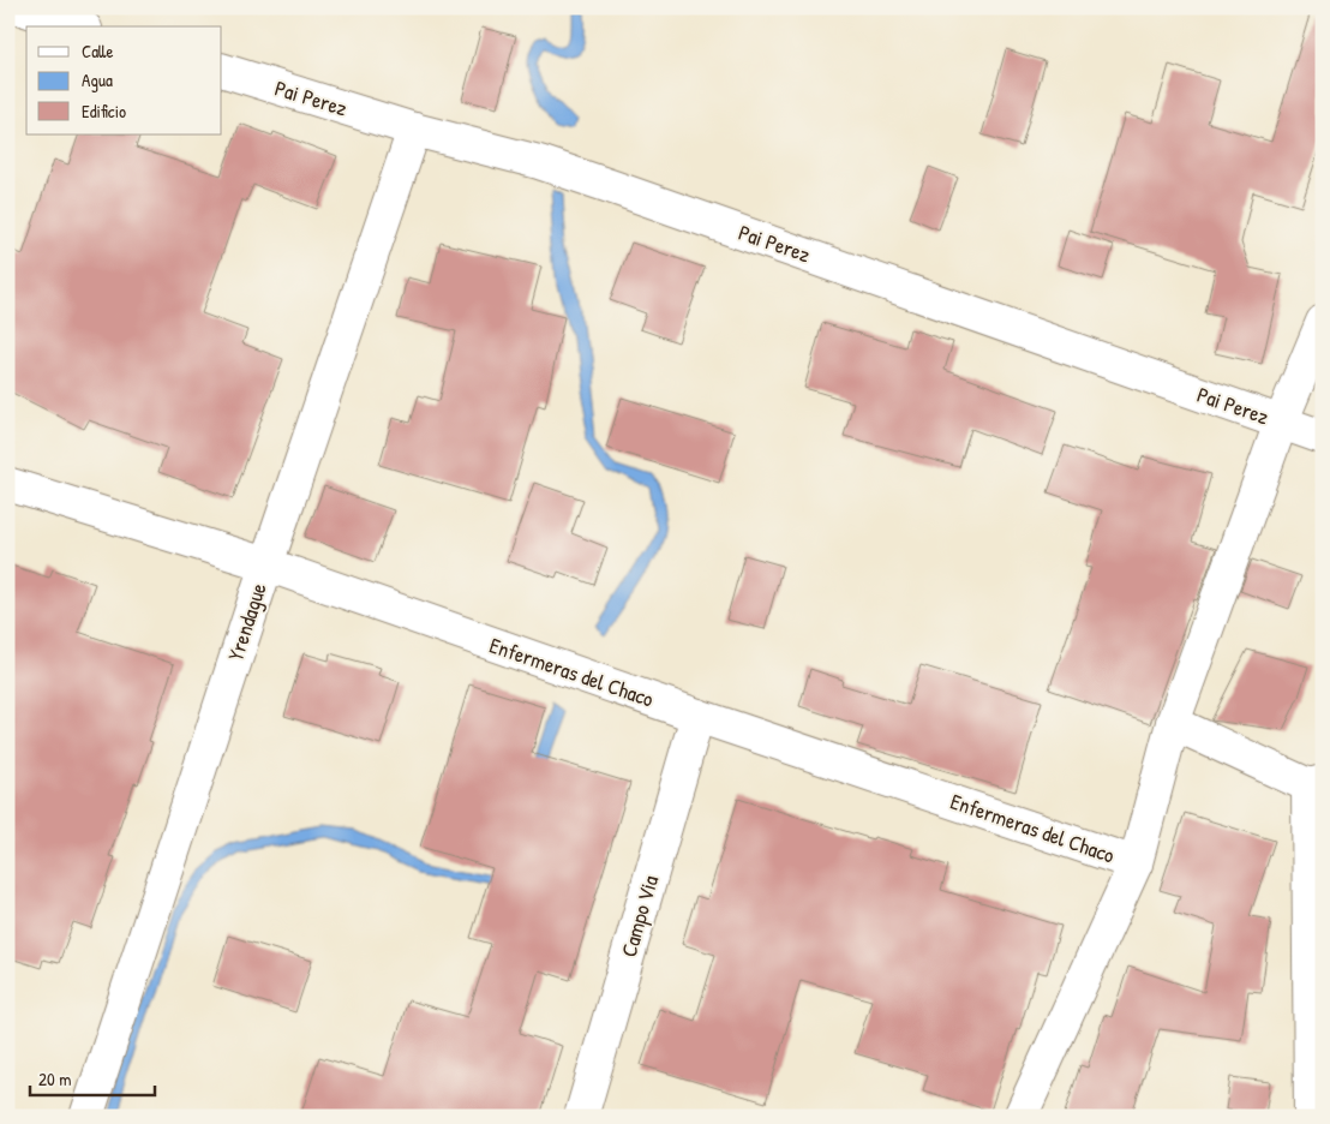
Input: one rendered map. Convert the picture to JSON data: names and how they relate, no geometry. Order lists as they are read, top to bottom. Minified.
{"streets":{"street":["Pai Perez","Yrendague","Enfermeras del Chaco","Campo Via"]},"crossings":[["Pai Perez","Yrendague"],["Yrendague","Enfermeras del Chaco"],["Enfermeras del Chaco","Campo Via"]],"legend":["Calle","Agua","Edificio"],"scale_bar":"20 m"}
